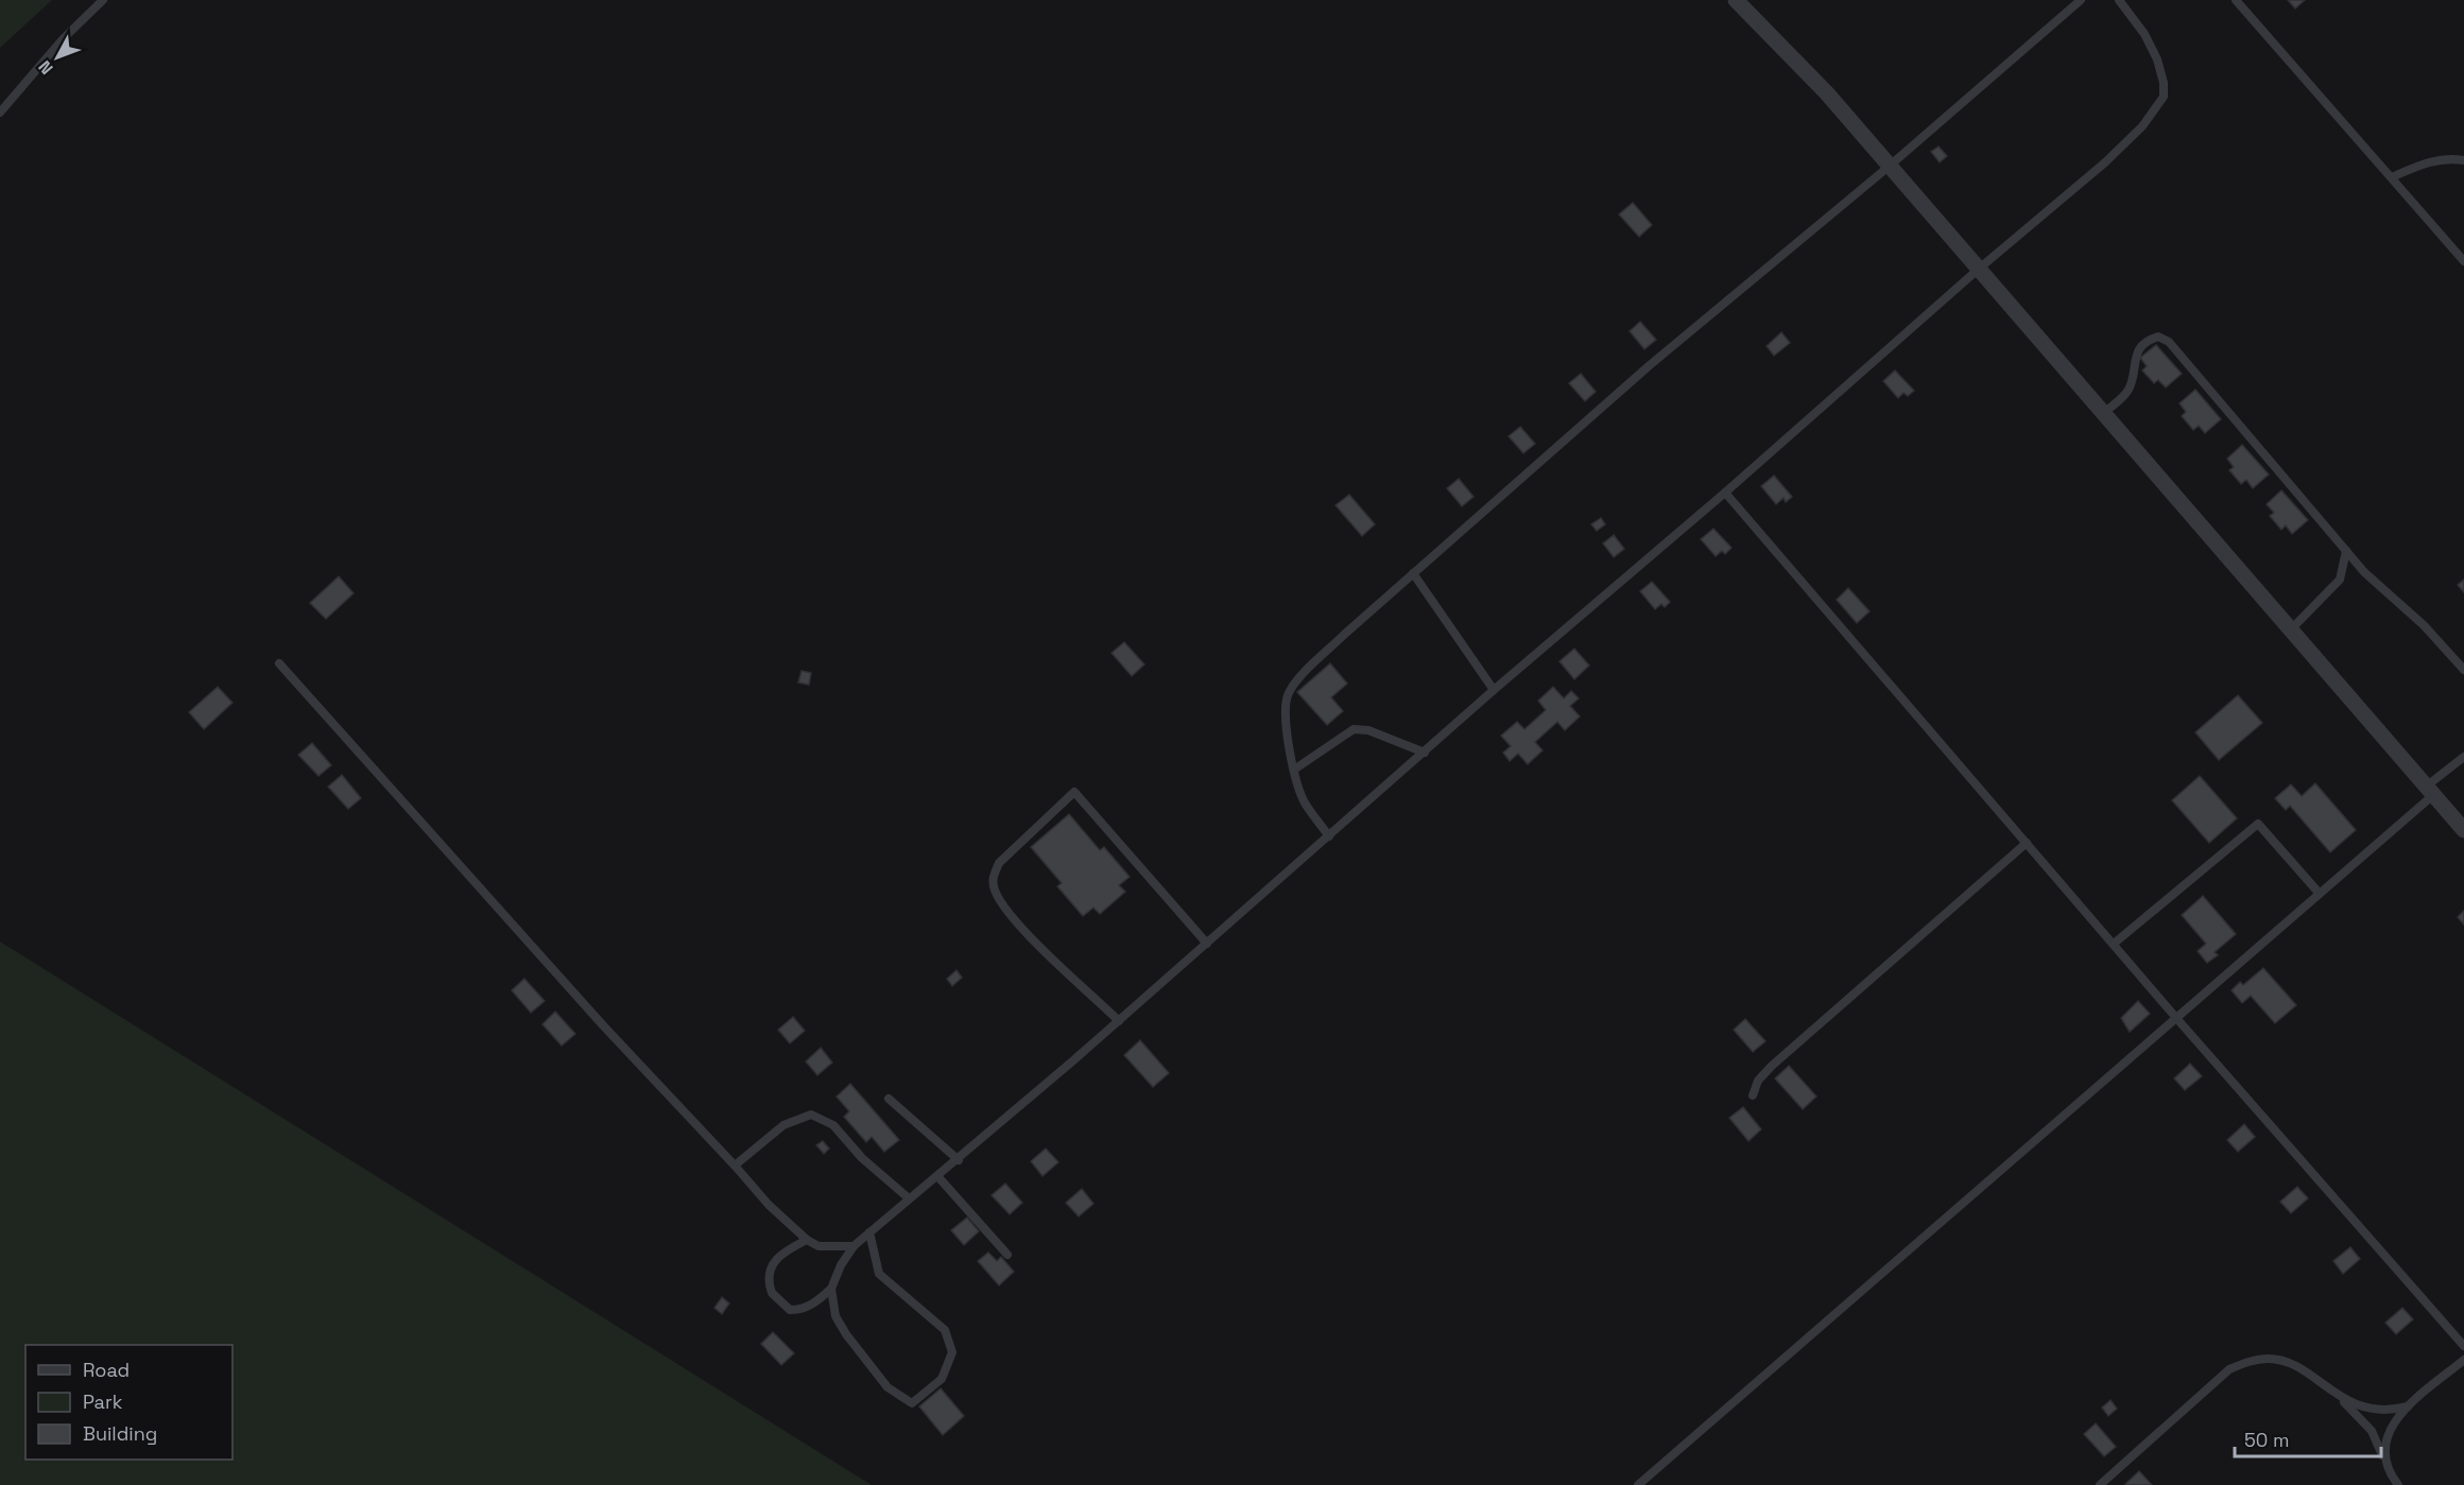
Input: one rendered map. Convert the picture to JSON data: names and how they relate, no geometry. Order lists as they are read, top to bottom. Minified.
{"legend":["Road","Park","Building"],"scale_bar":"50 m","north":"bottom left"}
